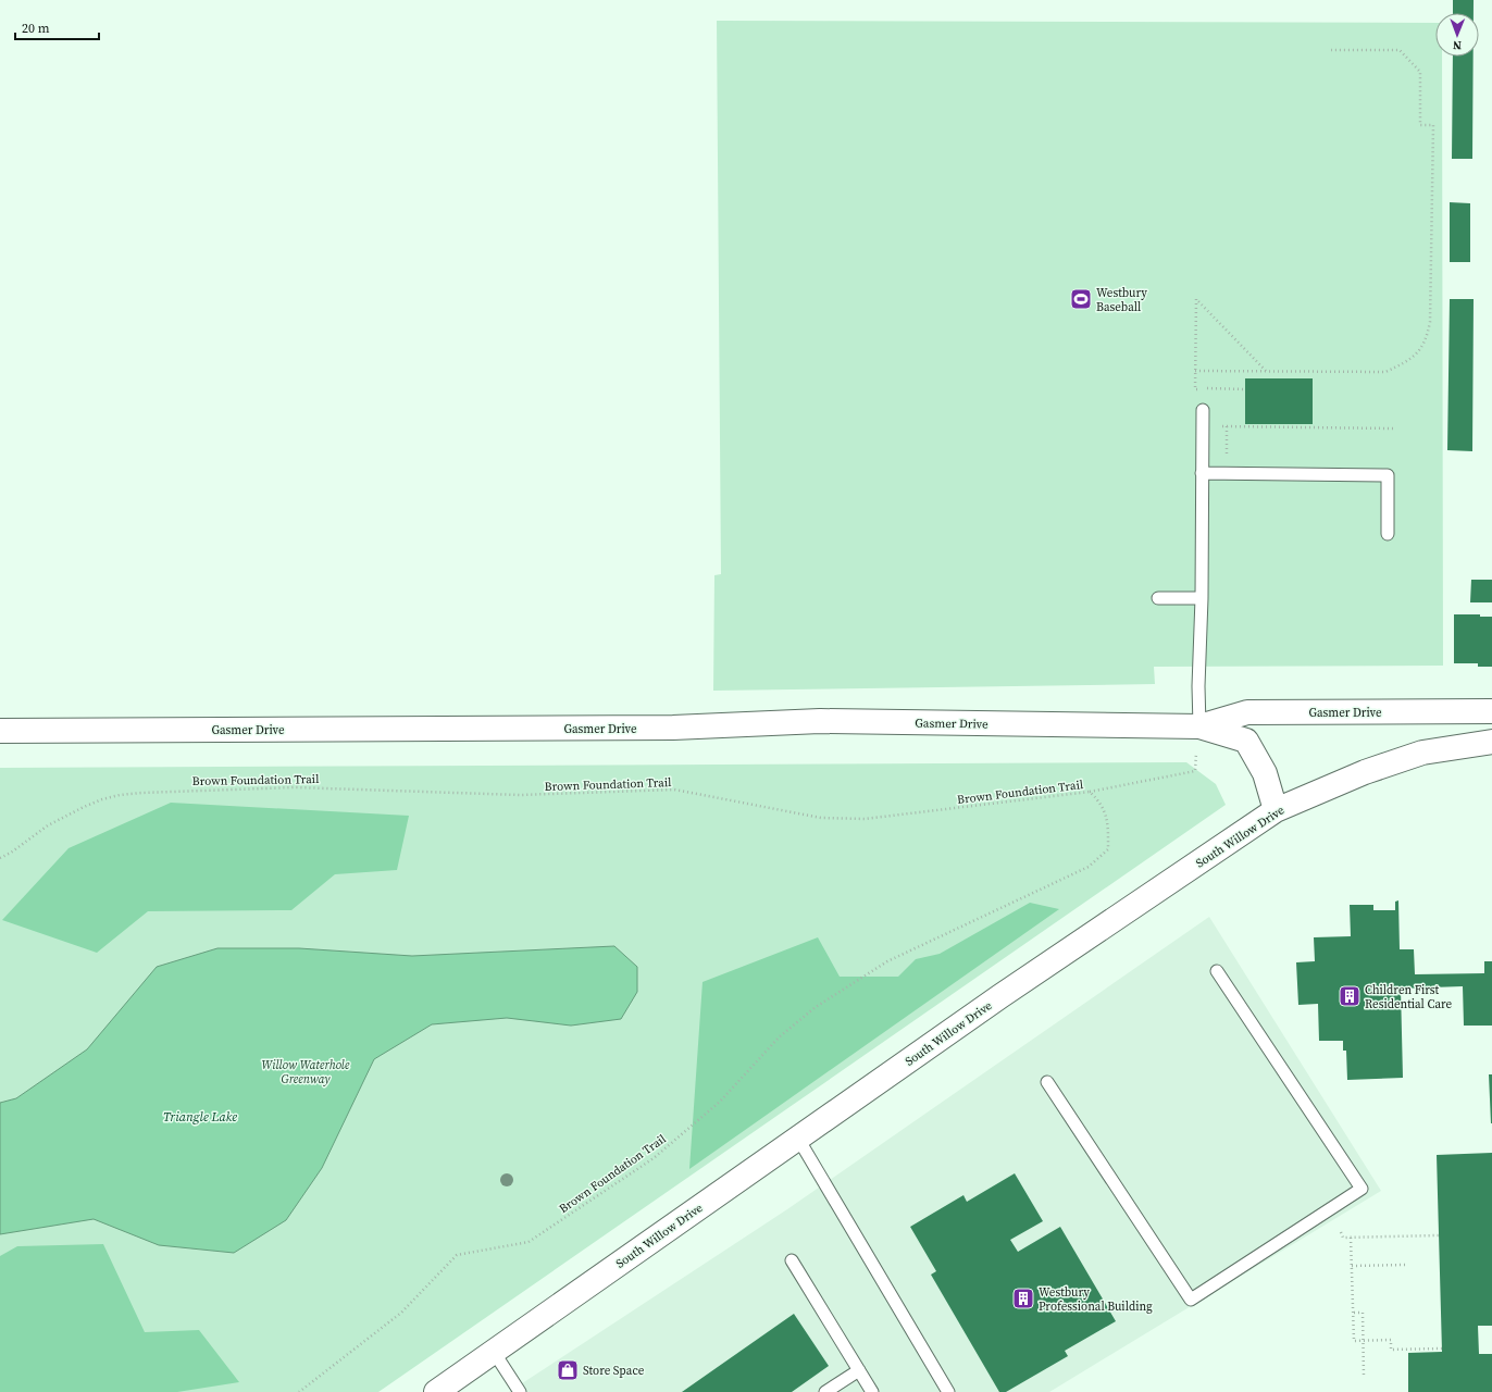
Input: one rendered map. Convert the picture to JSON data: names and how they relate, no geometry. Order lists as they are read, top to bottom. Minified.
{"streets":{"street":["Gasmer Drive","South Willow Drive"],"path":["Brown Foundation Trail"]},"crossings":[["Gasmer Drive","South Willow Drive"]],"water":["Triangle Lake"],"parks":["Willow Waterhole Greenway"],"places":{"sports":["Westbury Baseball"],"building":["Children First Residential Care","Westbury Professional Building"],"shop":["Store Space"]},"scale_bar":"20 m","north":"bottom"}
